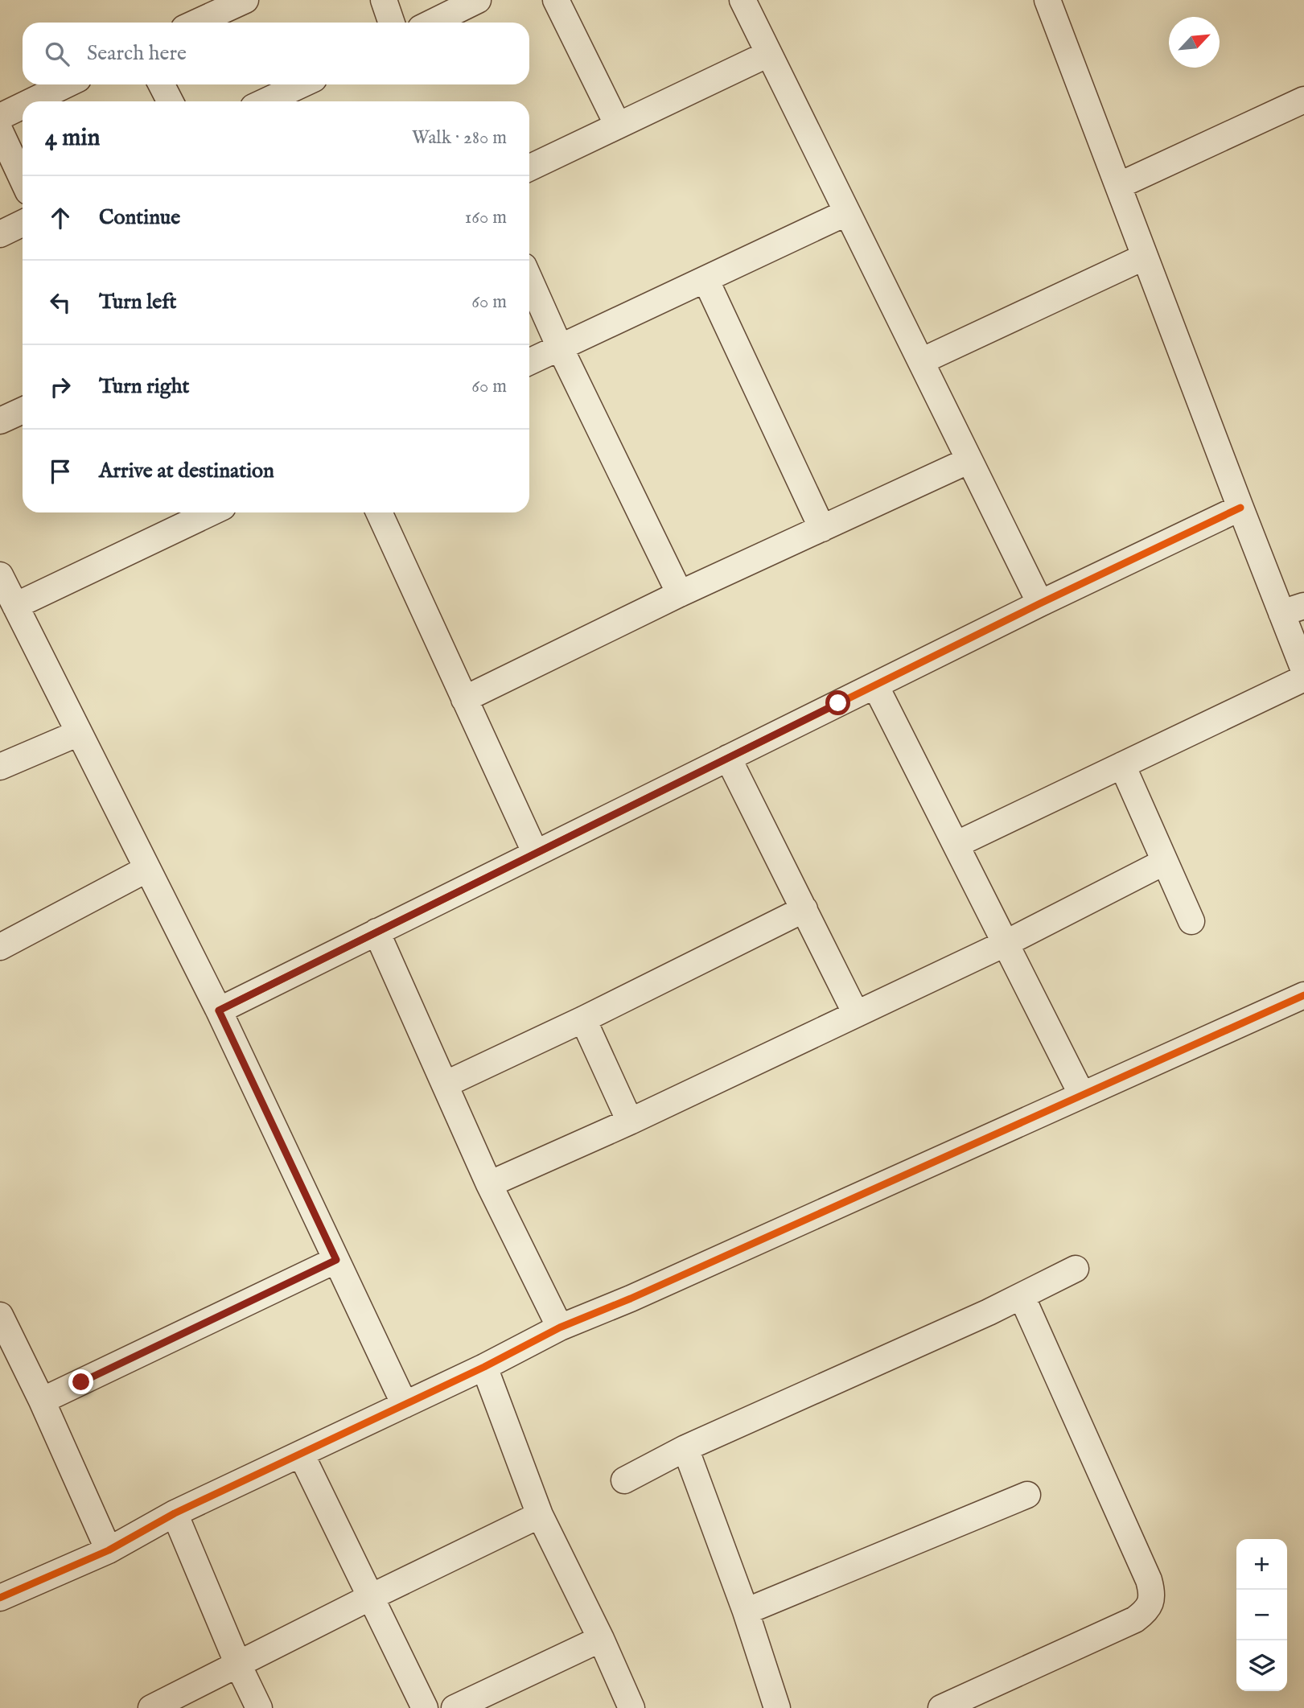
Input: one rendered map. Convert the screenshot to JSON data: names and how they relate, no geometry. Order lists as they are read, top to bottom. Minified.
{"north":"top right","page":{"search":"Search here","heading":["4 min","Walk · 280 m"],"list":[["Continue","160 m"],["Turn left","60 m"],["Turn right","60 m"],"Arrive at destination"],"map_buttons":["+","−"]}}
